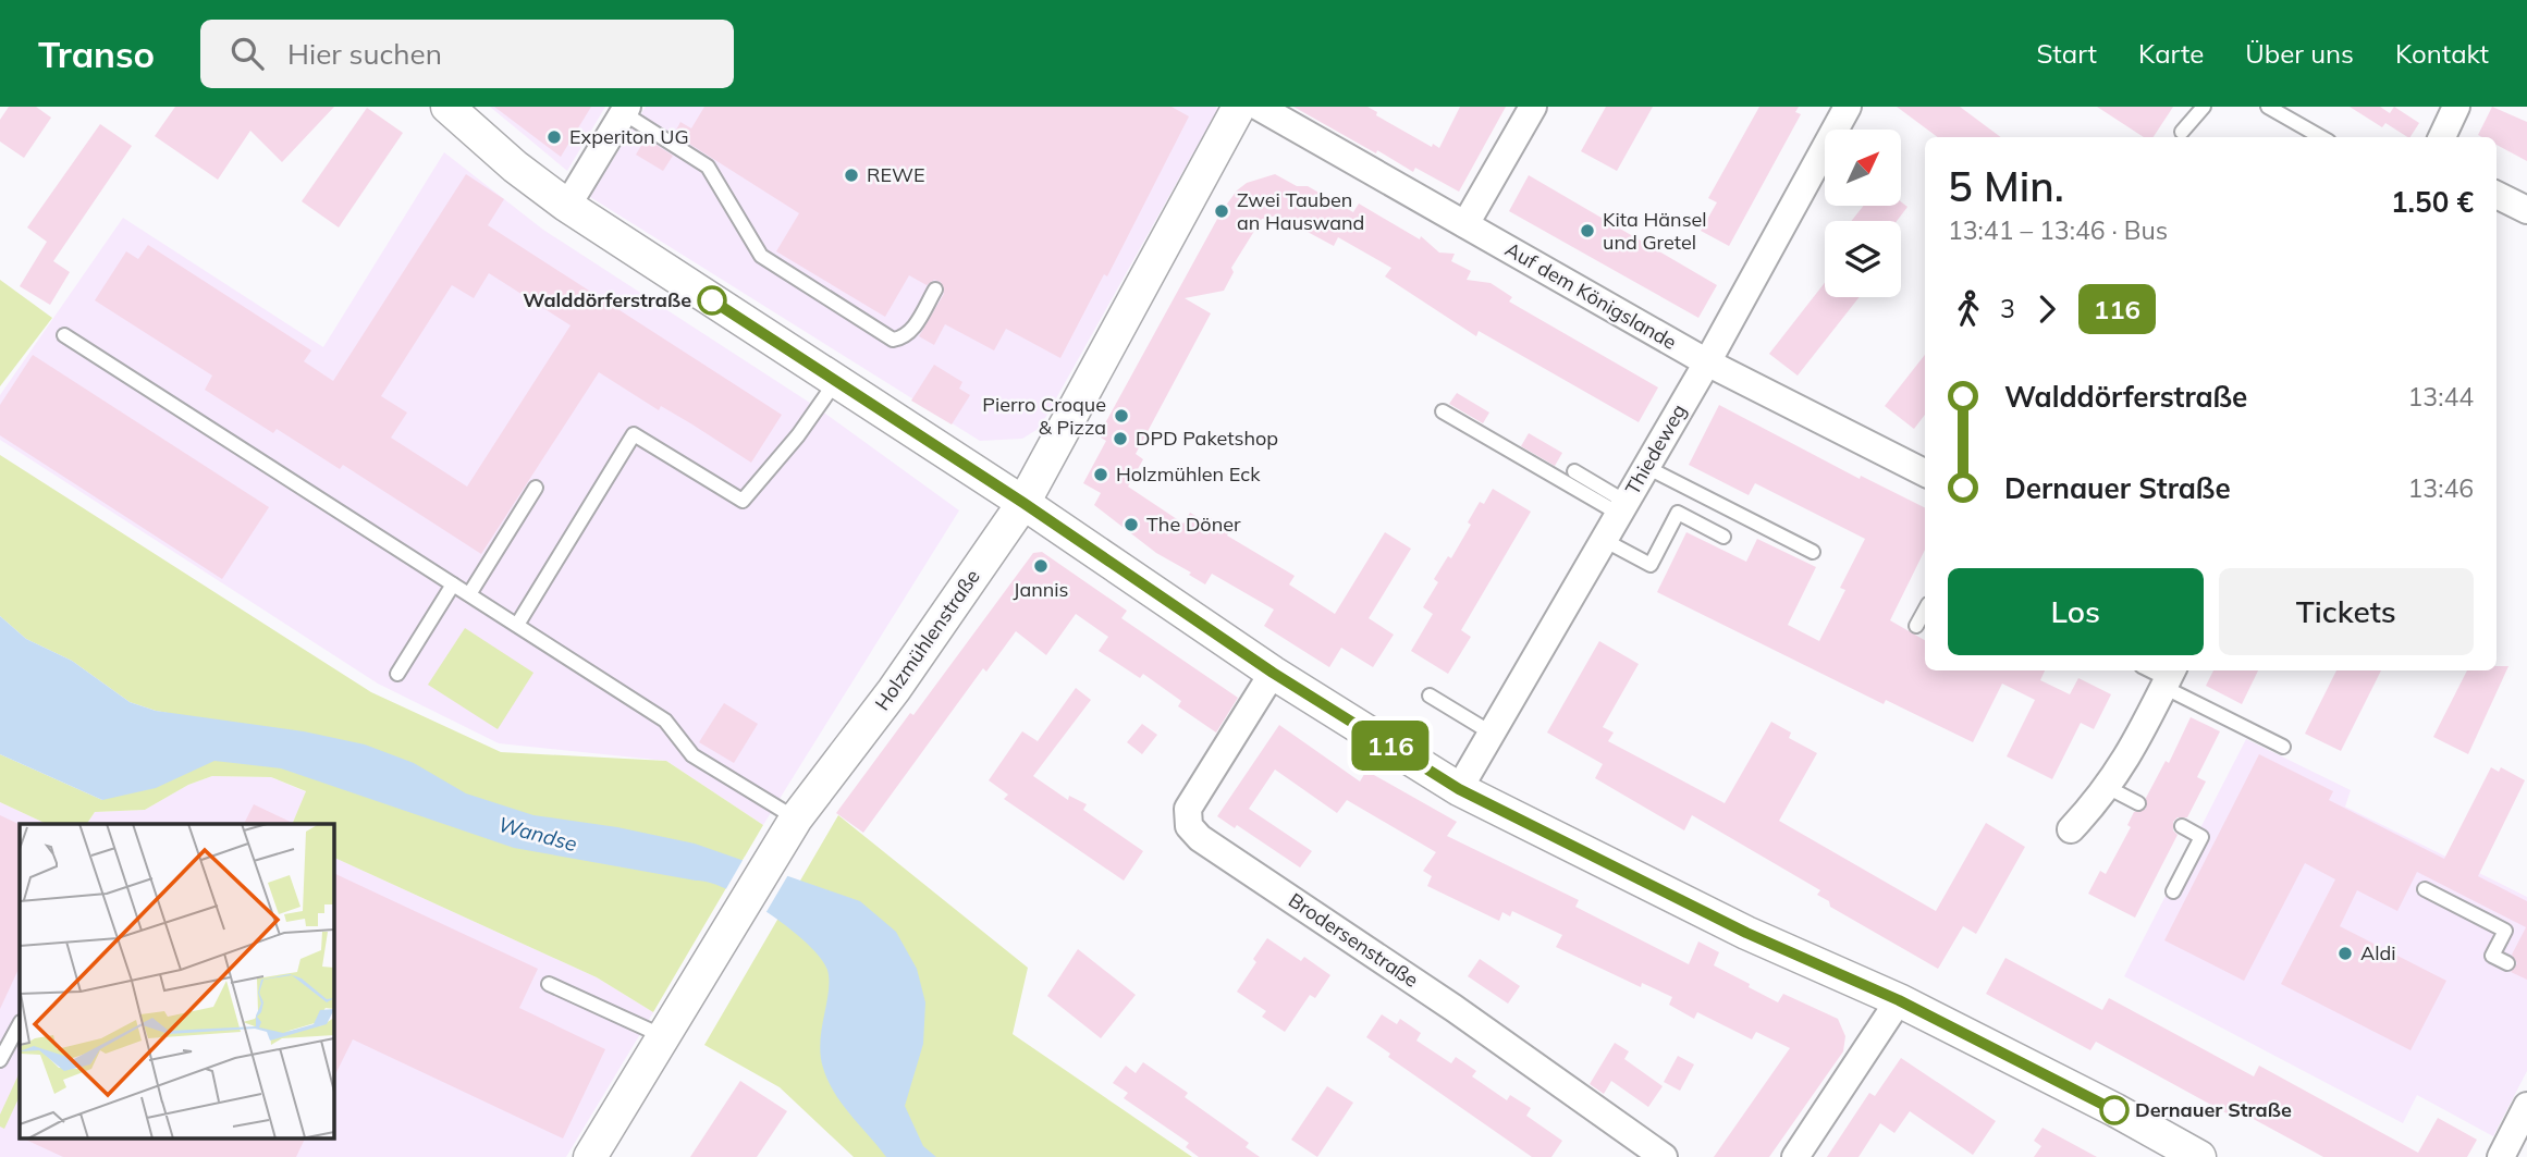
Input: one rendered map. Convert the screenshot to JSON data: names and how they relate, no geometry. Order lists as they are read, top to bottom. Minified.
{"streets":{"street":["Auf dem Königslande","Thiedeweg","Holzmühlenstraße","Brodersenstraße"]},"crossings":[["Auf dem Königslande","Thiedeweg"]],"water":["Wandse"],"places":["Experiton UG","REWE","Zwei Tauben an Hauswand","Kita Hänsel und Gretel","Walddörferstraße","Pierro Croque & Pizza","DPD Paketshop","Holzmühlen Eck","The Döner","Jannis","Aldi","Dernauer Straße"],"lines":["bus line 116"],"north":"top right","page":{"header":"Transo","search":"Hier suchen","nav":["Start","Karte","Über uns","Kontakt"],"on_map":"116","heading":["5 Min.","13:41 – 13:46 · Bus","1.50 €"],"legs":["3","116"],"list":[{"name":"Walddörferstraße","value":"13:44"},{"name":"Dernauer Straße","value":"13:46"}],"buttons":["Los","Tickets"]}}
